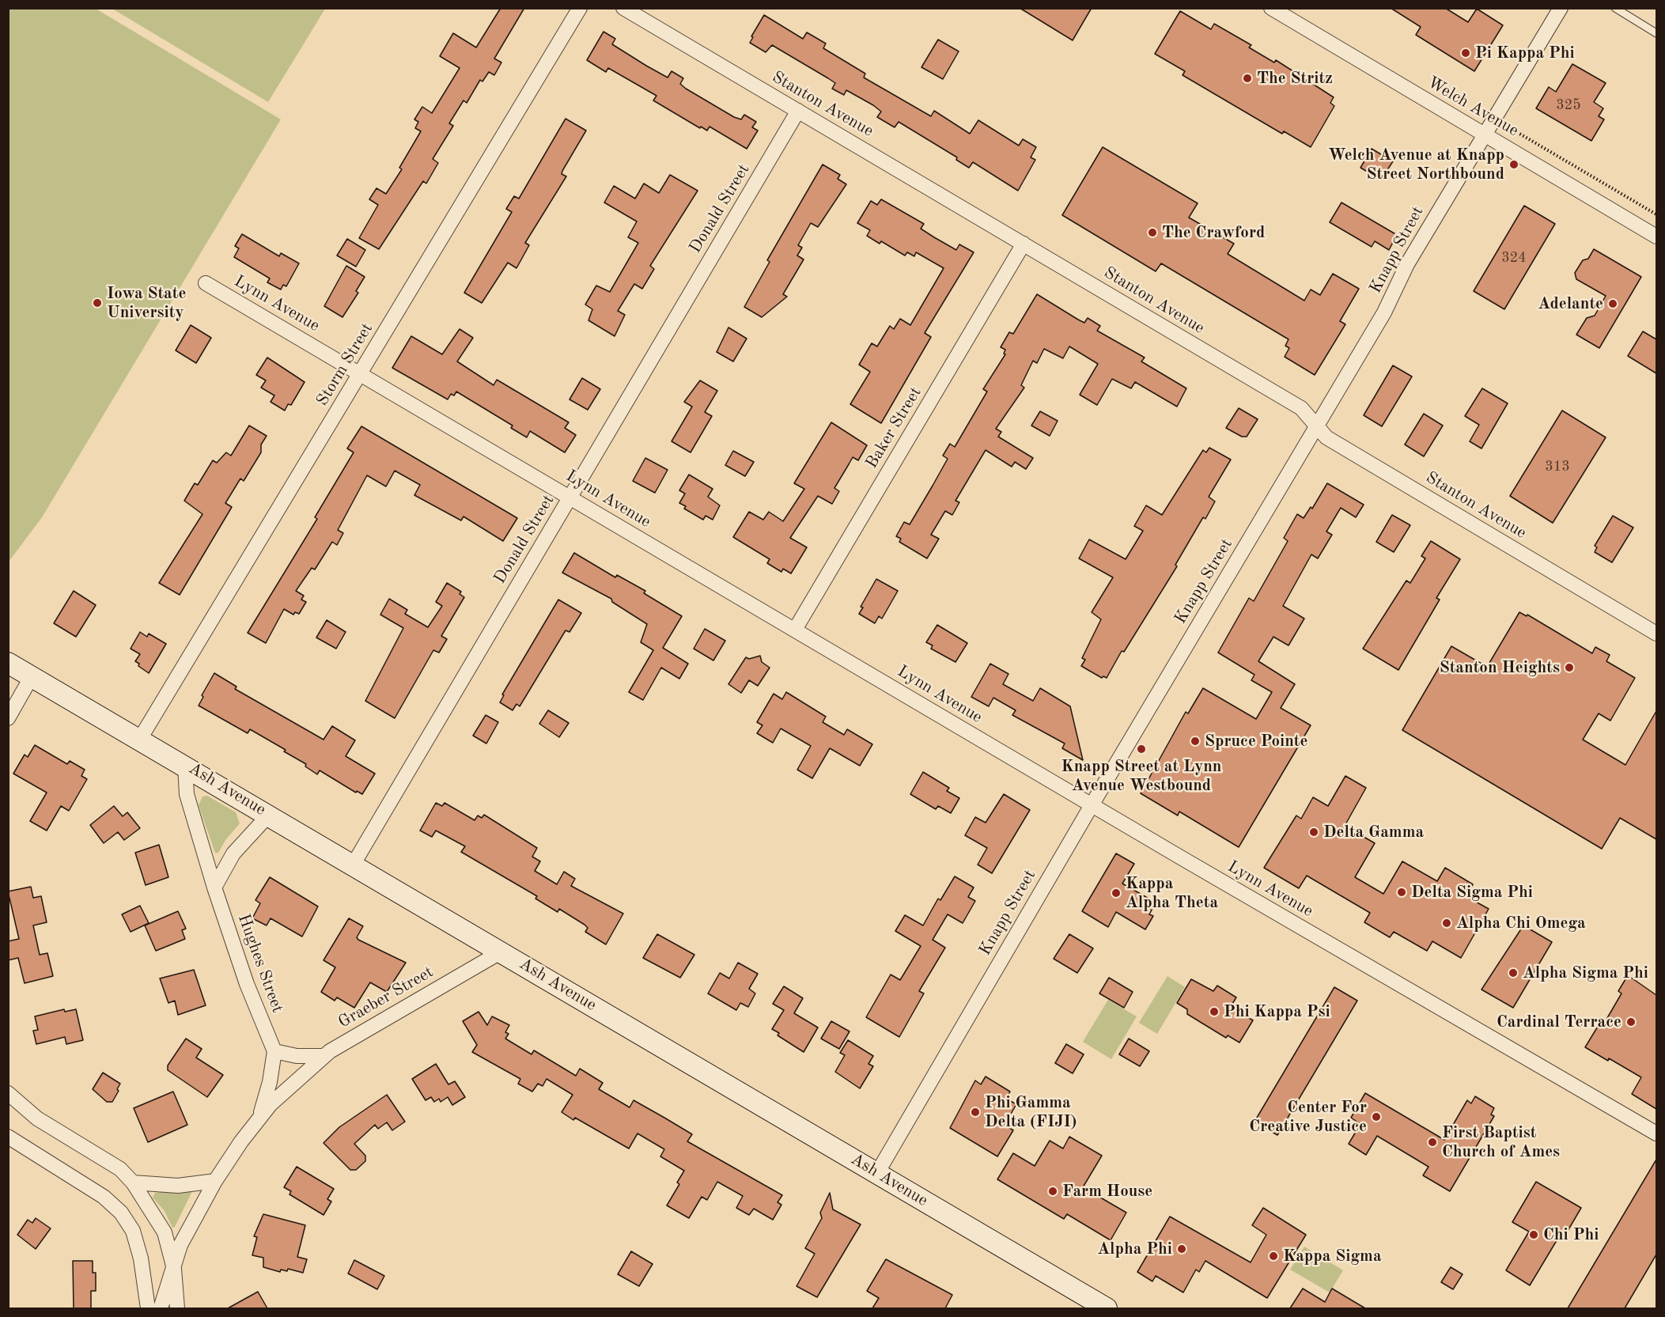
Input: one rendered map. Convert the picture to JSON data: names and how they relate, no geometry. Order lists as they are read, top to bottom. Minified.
{"streets":{"street":["Stanton Avenue","Welch Avenue","Donald Street","Knapp Street","Lynn Avenue","Storm Street","Baker Street","Ash Avenue","Hughes Street","Graeber Street"]},"crossings":[["Stanton Avenue","Donald Street"],["Stanton Avenue","Knapp Street"],["Stanton Avenue","Baker Street"],["Welch Avenue","Knapp Street"],["Donald Street","Lynn Avenue"],["Donald Street","Ash Avenue"],["Knapp Street","Lynn Avenue"],["Knapp Street","Ash Avenue"],["Lynn Avenue","Storm Street"],["Lynn Avenue","Baker Street"],["Storm Street","Ash Avenue"],["Ash Avenue","Hughes Street"],["Ash Avenue","Graeber Street"]],"places":["Pi Kappa Phi","The Stritz","Welch Avenue at Knapp Street Northbound","The Crawford","Iowa State University","Adelante","Stanton Heights","Spruce Pointe","Knapp Street at Lynn Avenue Westbound","Delta Gamma","Delta Sigma Phi","Kappa Alpha Theta","Alpha Chi Omega","Alpha Sigma Phi","Phi Kappa Psi","Cardinal Terrace","Phi Gamma Delta (FIJI)","Center For Creative Justice","First Baptist Church of Ames","Farm House","Chi Phi","Alpha Phi","Kappa Sigma"],"house_numbers":["325","324","313"]}
